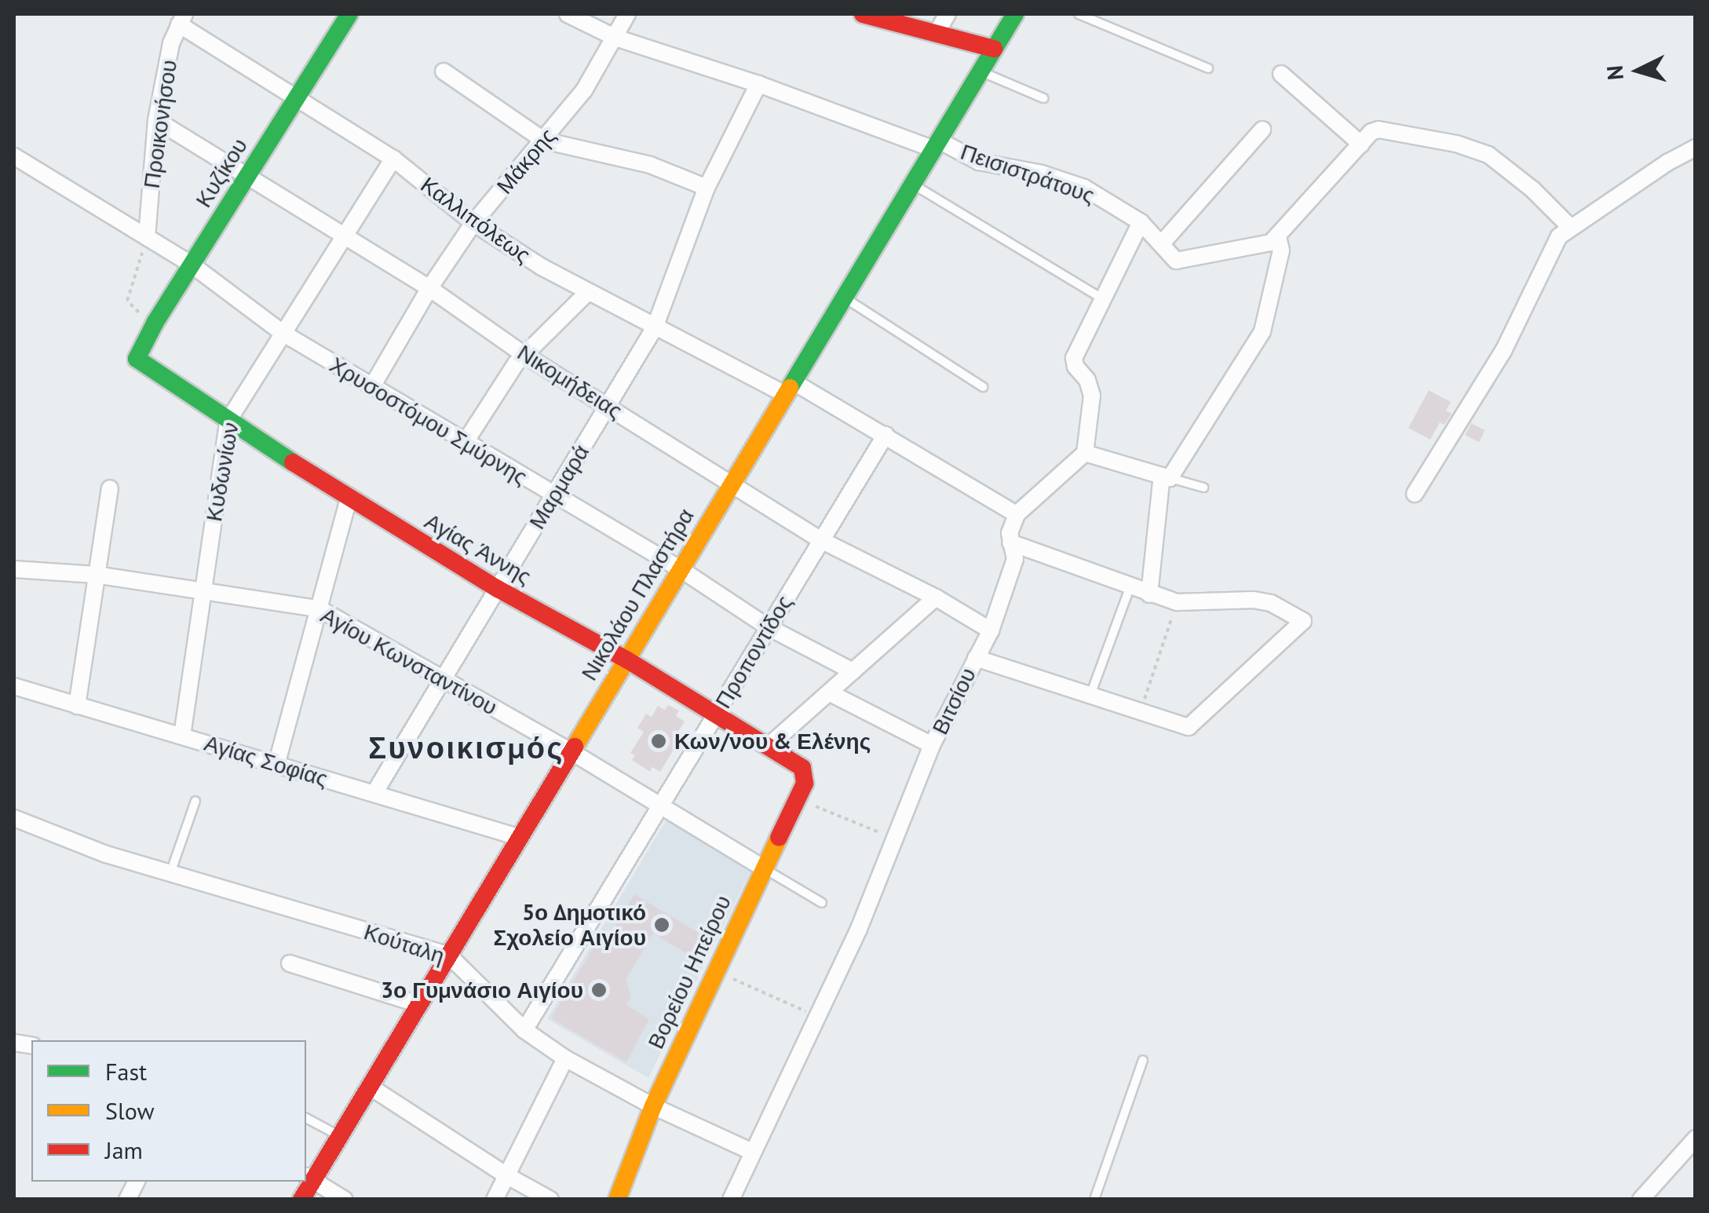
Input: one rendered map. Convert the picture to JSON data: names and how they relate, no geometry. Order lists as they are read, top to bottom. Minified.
{"streets":{"street":["Προικονήσου","Μάκρης","Κυζίκου","Πεισιστράτους","Καλλιπόλεως","Νικομήδειας","Χρυσοστόμου Σμύρνης","Κυδωνίων","Μαρμαρά","Αγίας Άννης","Νικολάου Πλαστήρα","Προποντίδος","Αγίου Κωνσταντίνου","Βιτσίου","Αγίας Σοφίας","Κούταλη","Βορείου Ηπείρου"]},"crossings":[["Προικονήσου","Καλλιπόλεως"],["Προικονήσου","Νικομήδειας"],["Προικονήσου","Χρυσοστόμου Σμύρνης"],["Μάκρης","Πεισιστράτους"],["Μάκρης","Καλλιπόλεως"],["Μάκρης","Νικομήδειας"],["Μάκρης","Χρυσοστόμου Σμύρνης"],["Κυζίκου","Καλλιπόλεως"],["Κυζίκου","Νικομήδειας"],["Κυζίκου","Χρυσοστόμου Σμύρνης"],["Κυζίκου","Αγίας Άννης"],["Πεισιστράτους","Μαρμαρά"],["Πεισιστράτους","Νικολάου Πλαστήρα"],["Καλλιπόλεως","Κυδωνίων"],["Καλλιπόλεως","Μαρμαρά"],["Καλλιπόλεως","Νικολάου Πλαστήρα"],["Καλλιπόλεως","Προποντίδος"],["Καλλιπόλεως","Βιτσίου"],["Νικομήδειας","Κυδωνίων"],["Νικομήδειας","Μαρμαρά"],["Νικομήδειας","Νικολάου Πλαστήρα"],["Νικομήδειας","Προποντίδος"],["Νικομήδειας","Βιτσίου"],["Χρυσοστόμου Σμύρνης","Κυδωνίων"],["Χρυσοστόμου Σμύρνης","Μαρμαρά"],["Χρυσοστόμου Σμύρνης","Νικολάου Πλαστήρα"],["Χρυσοστόμου Σμύρνης","Προποντίδος"],["Κυδωνίων","Αγίας Άννης"],["Κυδωνίων","Αγίου Κωνσταντίνου"],["Κυδωνίων","Αγίας Σοφίας"],["Μαρμαρά","Αγίας Άννης"],["Μαρμαρά","Αγίου Κωνσταντίνου"],["Μαρμαρά","Αγίας Σοφίας"],["Αγίας Άννης","Νικολάου Πλαστήρα"],["Αγίας Άννης","Προποντίδος"],["Αγίας Άννης","Βορείου Ηπείρου"],["Νικολάου Πλαστήρα","Αγίου Κωνσταντίνου"],["Νικολάου Πλαστήρα","Αγίας Σοφίας"],["Νικολάου Πλαστήρα","Κούταλη"],["Προποντίδος","Αγίου Κωνσταντίνου"],["Προποντίδος","Κούταλη"],["Αγίου Κωνσταντίνου","Βορείου Ηπείρου"],["Βιτσίου","Κούταλη"],["Κούταλη","Βορείου Ηπείρου"]],"districts":["Συνοικισμός"],"places":["Κων/νου & Ελένης","5ο Δημοτικό Σχολείο Αιγίου","3ο Γυμνάσιο Αιγίου"],"legend":["Fast","Slow","Jam"],"north":"left"}
